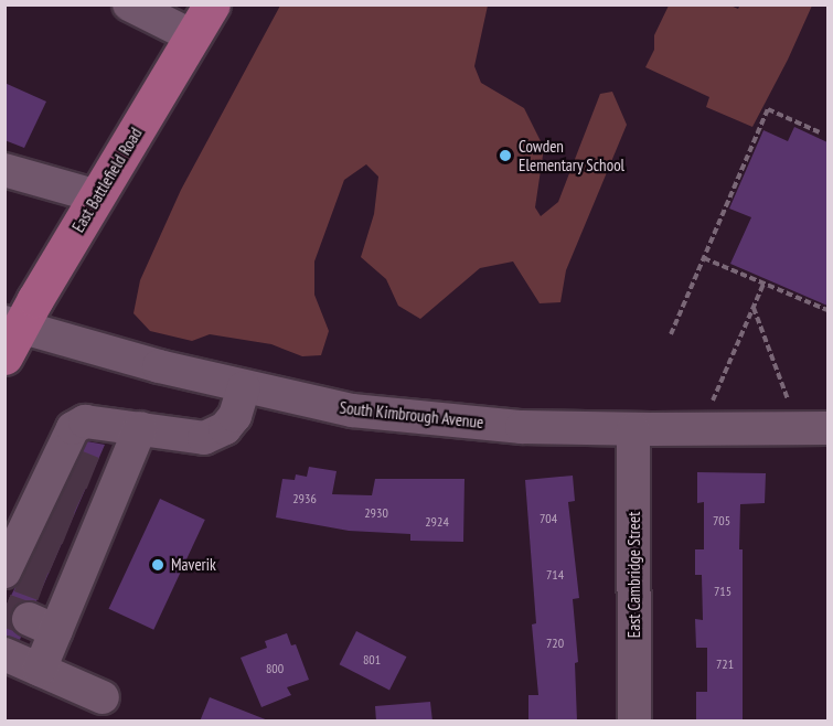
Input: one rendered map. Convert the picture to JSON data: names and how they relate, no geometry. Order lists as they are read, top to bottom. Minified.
{"streets":{"main road":["East Battlefield Road"],"street":["South Kimbrough Avenue","East Cambridge Street"]},"crossings":[["East Battlefield Road","South Kimbrough Avenue"],["South Kimbrough Avenue","East Cambridge Street"]],"places":["Cowden Elementary School","Maverik"],"house_numbers":["2936","2930","704","705","2924","714","715","720","801","721","800"]}
